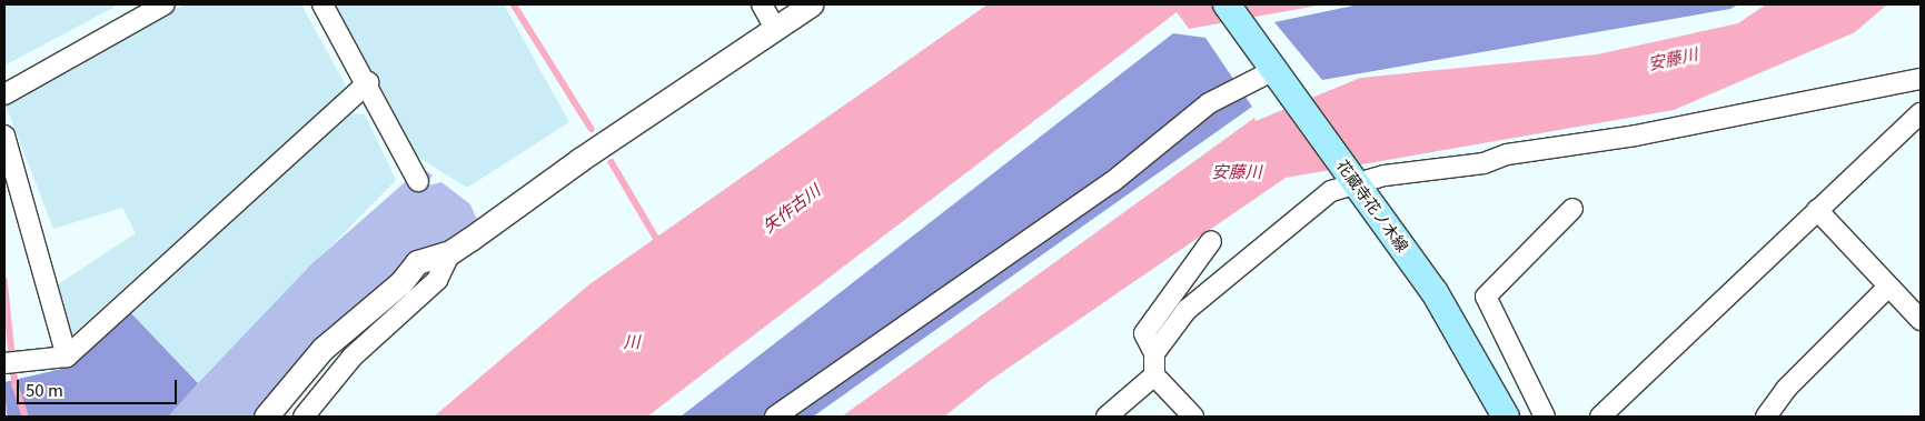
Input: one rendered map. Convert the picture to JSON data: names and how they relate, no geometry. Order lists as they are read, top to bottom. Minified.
{"streets":{"main road":["花蔵寺花ノ木線"]},"water":["安藤川","矢作古川","川"],"scale_bar":"50 m"}
